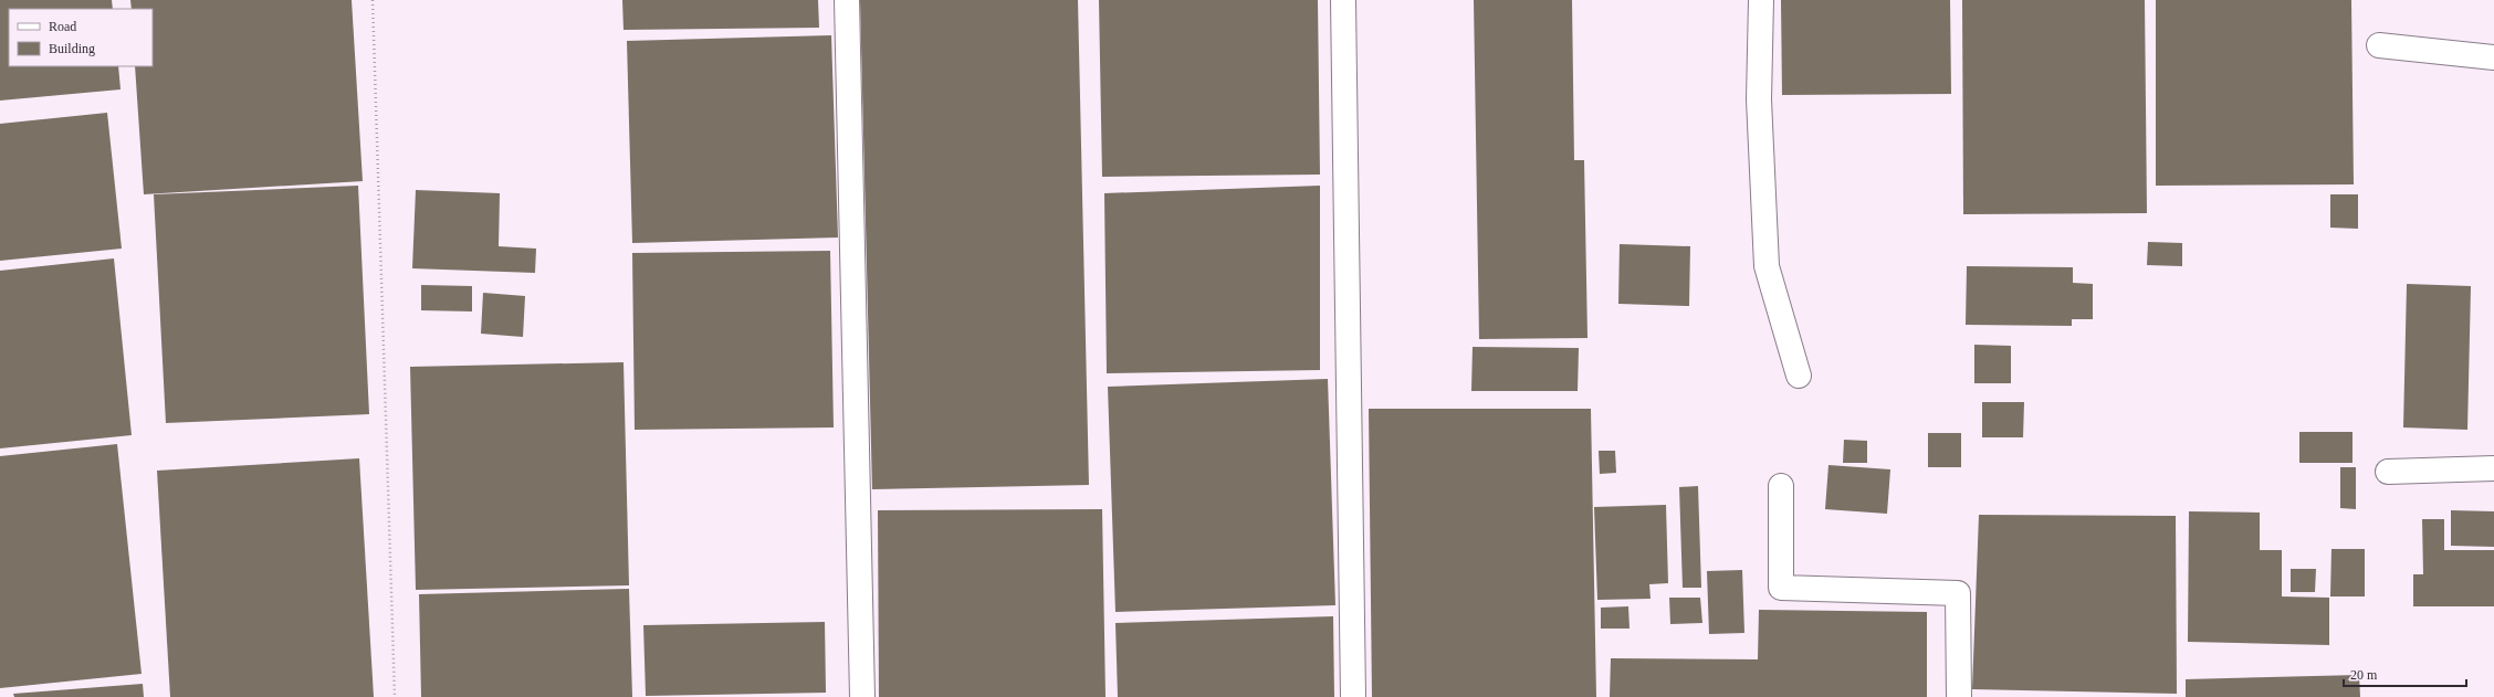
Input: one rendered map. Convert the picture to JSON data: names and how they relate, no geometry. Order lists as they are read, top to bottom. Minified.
{"legend":["Road","Building"],"scale_bar":"20 m"}
